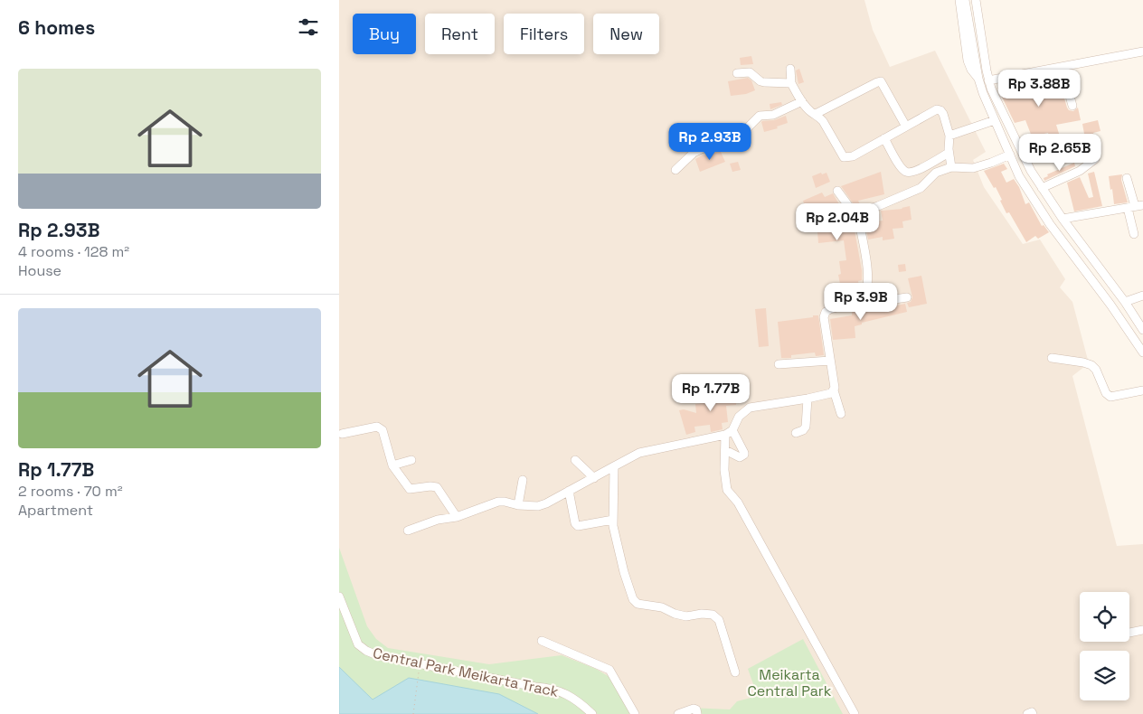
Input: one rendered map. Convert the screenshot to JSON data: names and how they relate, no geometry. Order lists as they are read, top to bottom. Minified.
{"streets":{"street":["Central Park Meikarta Track"]},"parks":["Meikarta Central Park"],"page":{"heading":"6 homes","chip":["Buy","Rent","Filters","New"],"list":[{"name":"Rp 2.93B","note":"4 rooms · 128 m² · House"},{"name":"Rp 1.77B","note":"2 rooms · 70 m² · Apartment"}],"price":["Rp 3.88B","Rp 2.93B","Rp 2.65B","Rp 2.04B","Rp 3.9B","Rp 1.77B"]}}
